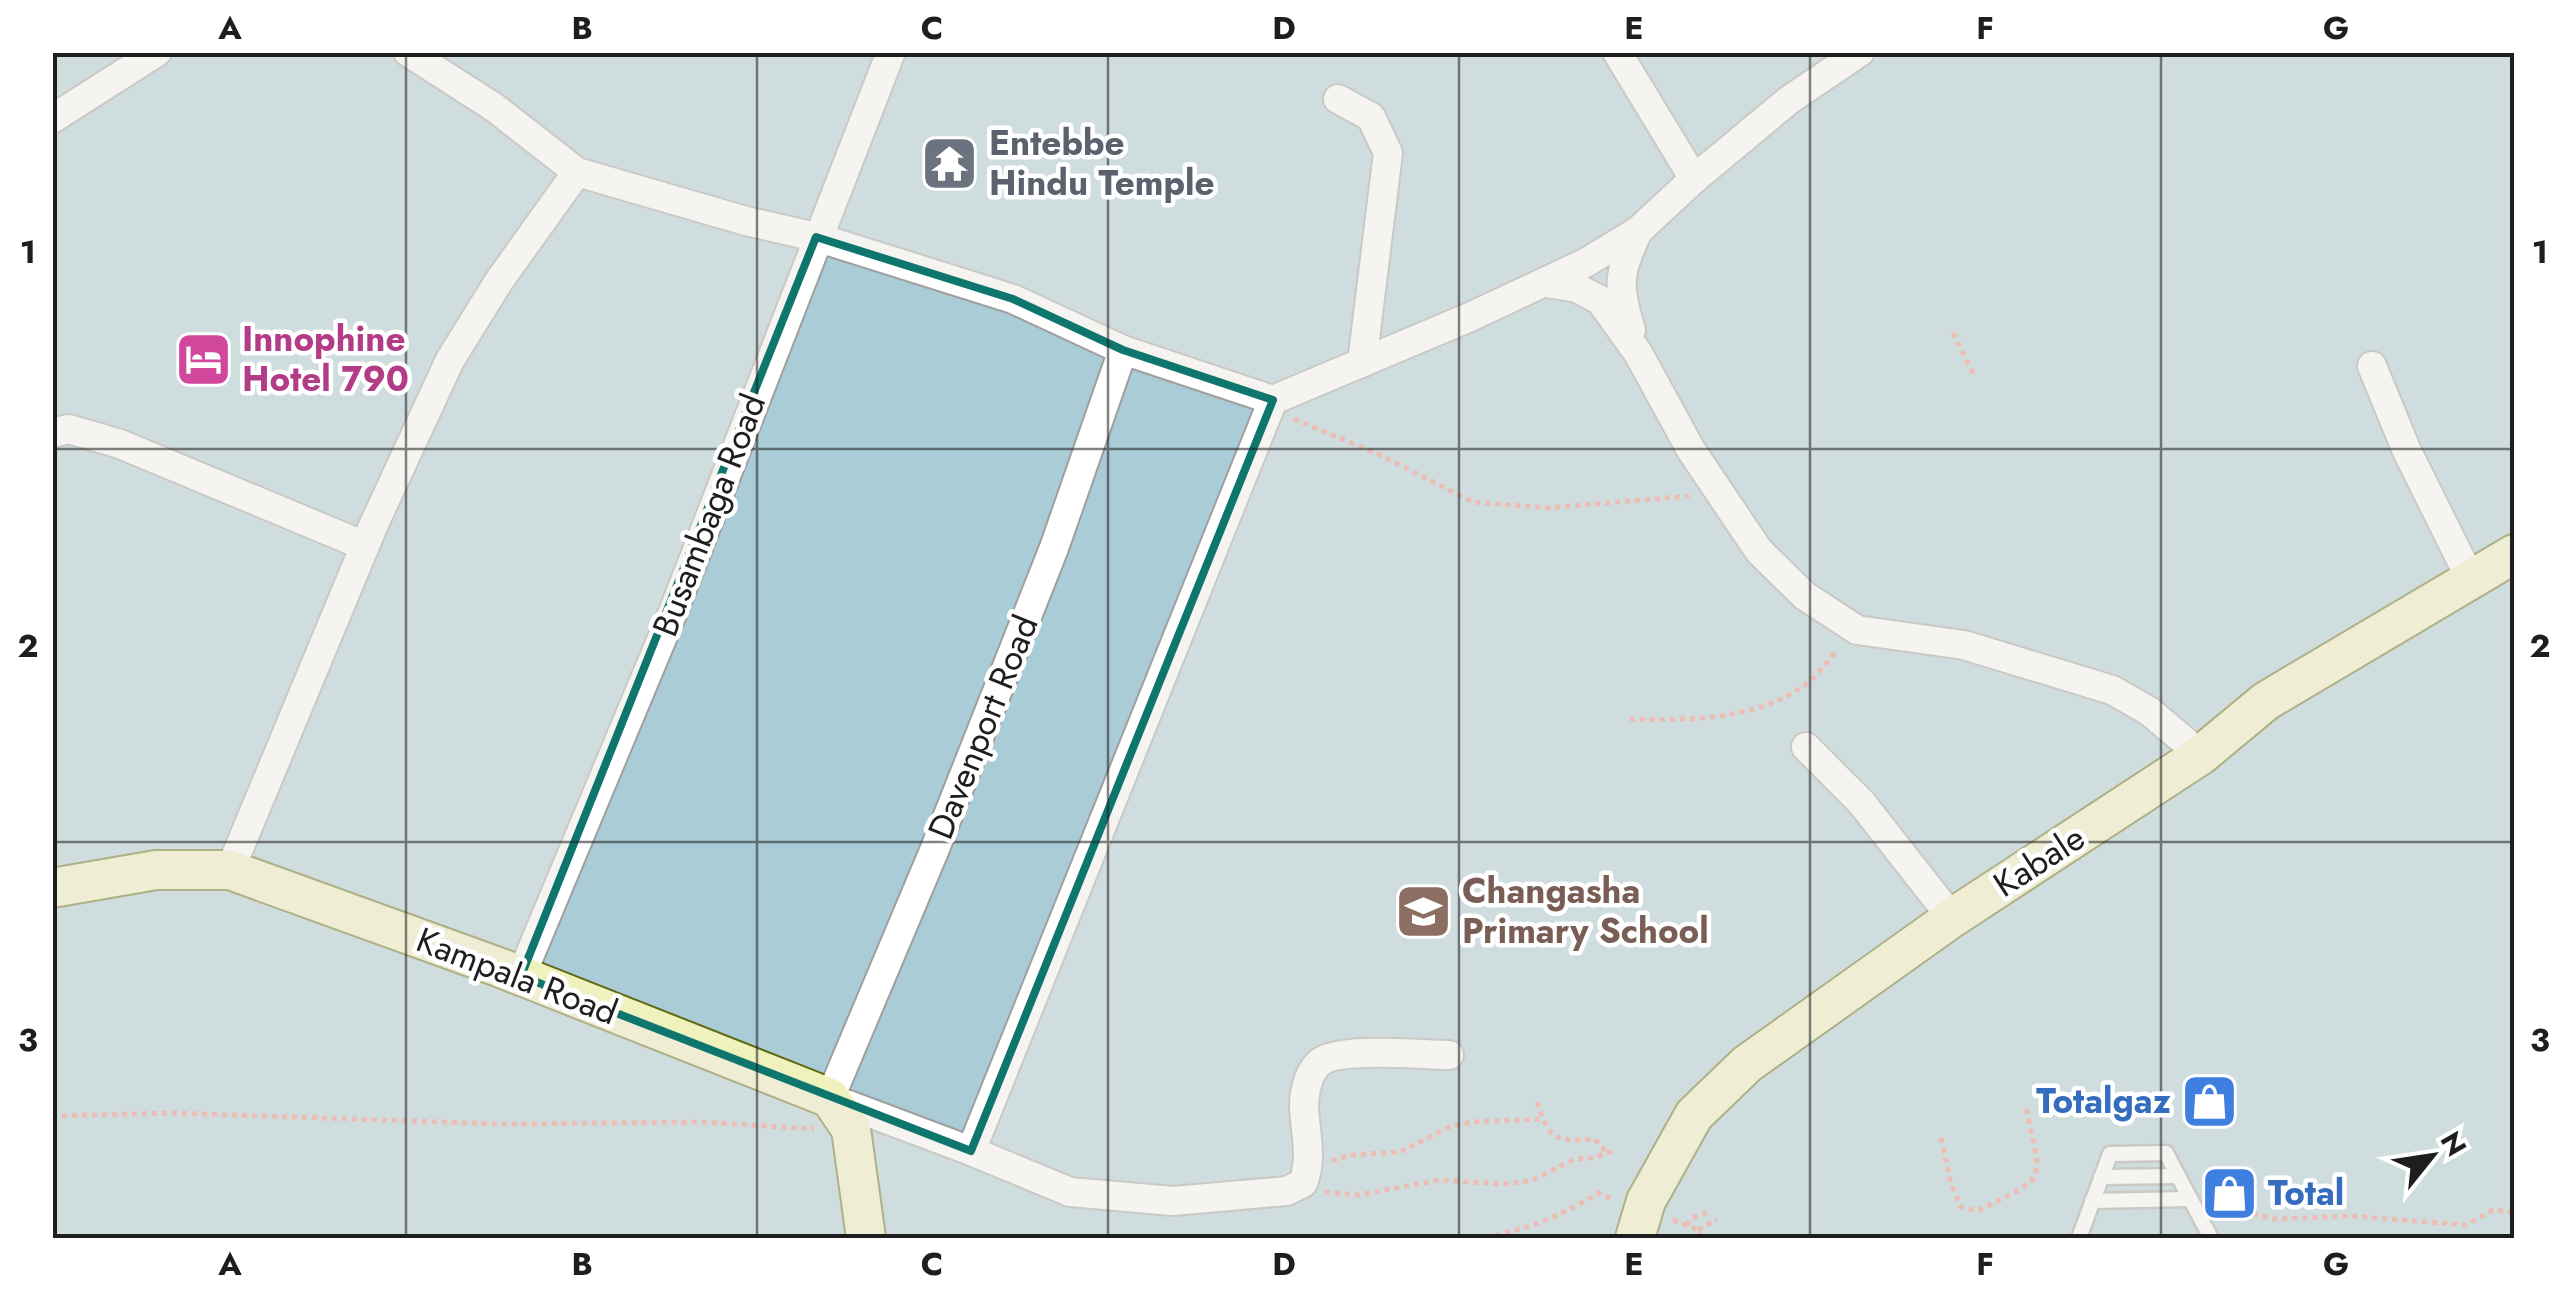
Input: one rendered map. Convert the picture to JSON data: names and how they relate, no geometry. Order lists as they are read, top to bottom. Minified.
{"streets":{"street":["Busambaga Road","Davenport Road","Kabale","Kampala Road"]},"crossings":[["Busambaga Road","Kampala Road"],["Davenport Road","Kampala Road"]],"places":{"temple":["Entebbe Hindu Temple"],"hotel":["Innophine Hotel 790"],"school or university":["Changasha Primary School"],"shop":["Totalgaz","Total"]},"north":"top right","grid":{"columns":["A","B","C","D","E","F","G"],"rows":["1","2","3"]}}
